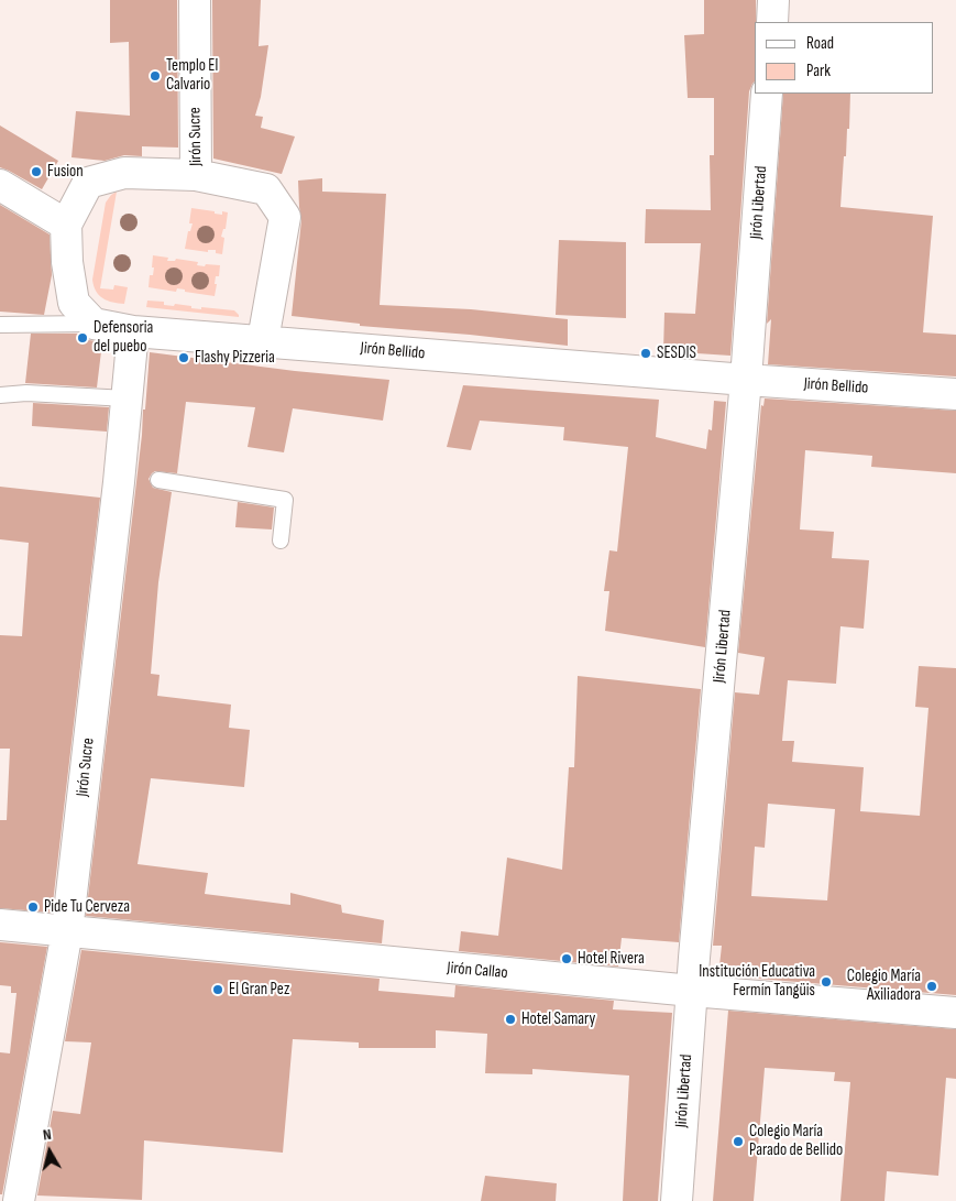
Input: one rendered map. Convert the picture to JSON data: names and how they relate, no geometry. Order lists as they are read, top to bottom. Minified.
{"streets":{"street":["Jirón Sucre","Jirón Libertad","Jirón Bellido","Jirón Callao"]},"crossings":[["Jirón Sucre","Jirón Bellido"],["Jirón Sucre","Jirón Callao"],["Jirón Libertad","Jirón Bellido"],["Jirón Libertad","Jirón Callao"]],"places":["Templo El Calvario","Fusion","Defensoria del puebo","SESDIS","Flashy Pizzeria","Pide Tu Cerveza","Hotel Rivera","Institución Educativa Fermín Tangüis","Colegio María Axiliadora","El Gran Pez","Hotel Samary","Colegio María Parado de Bellido"],"legend":["Road","Park"],"north":"top"}
